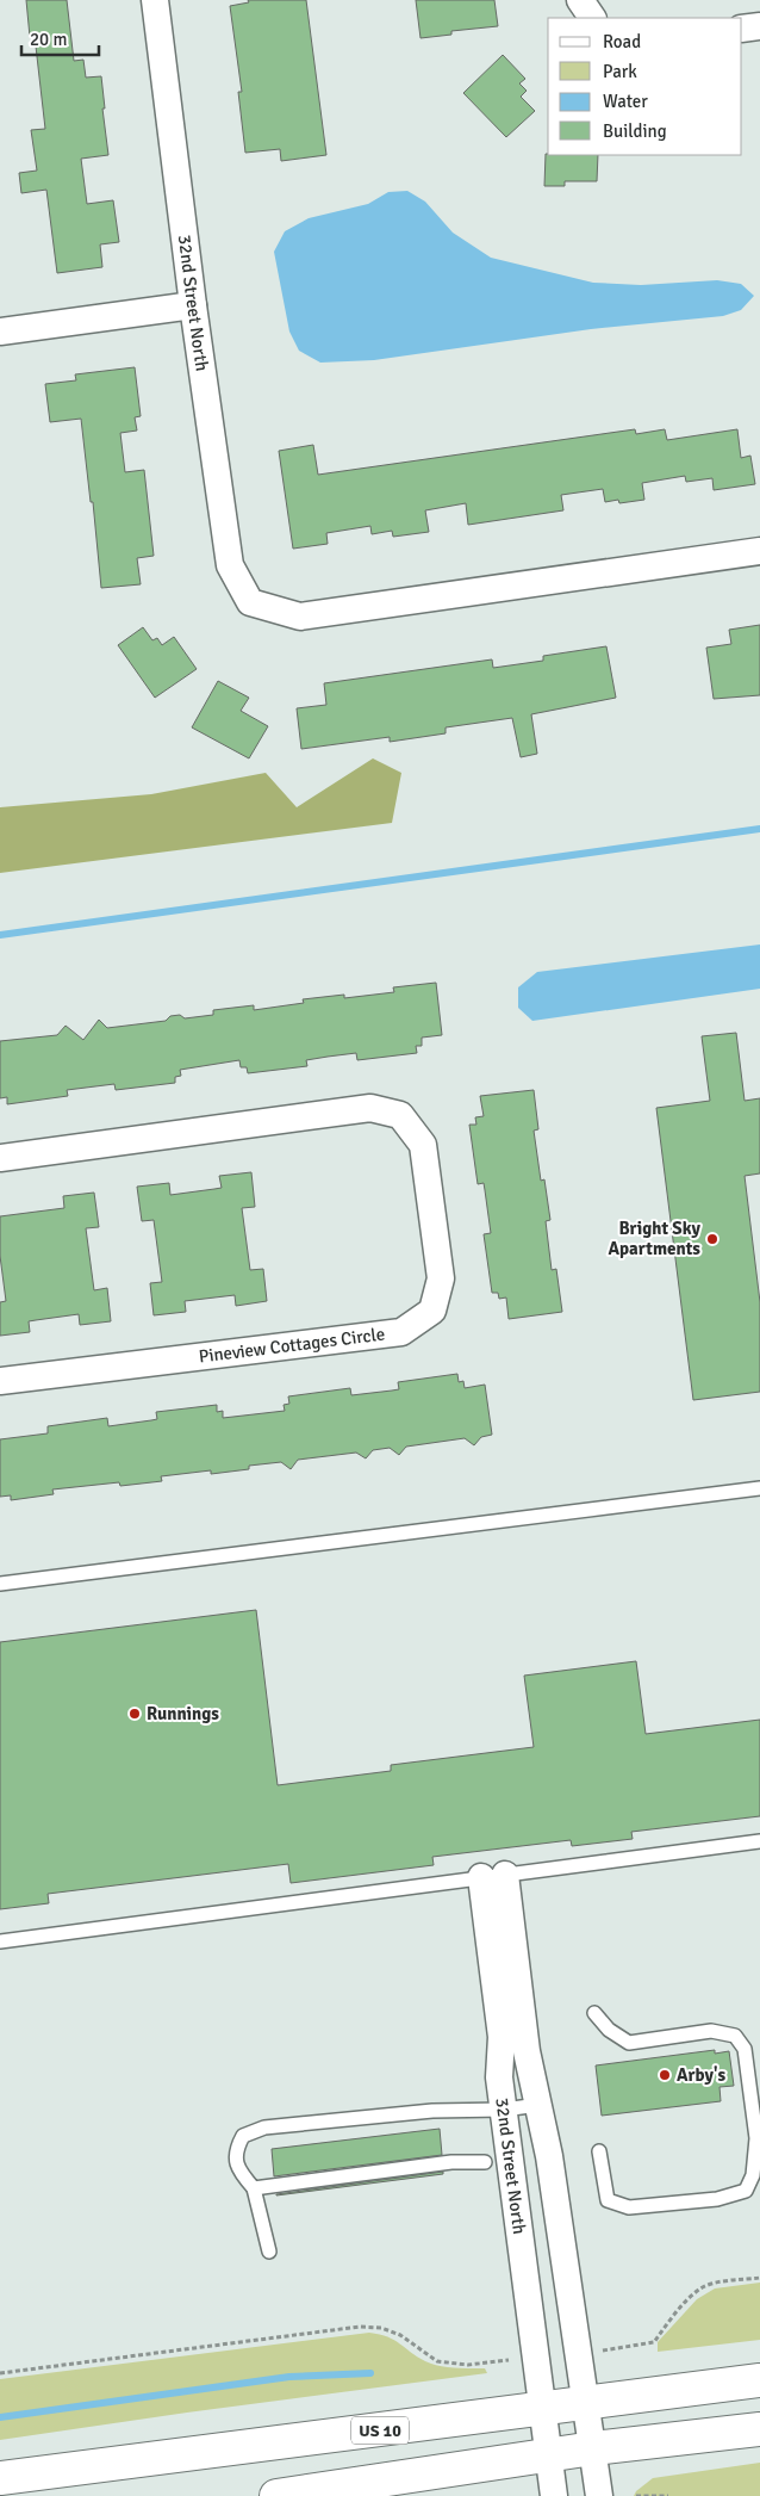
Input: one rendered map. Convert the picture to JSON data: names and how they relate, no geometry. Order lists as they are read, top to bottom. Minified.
{"streets":{"main road":["US 10"],"street":["32nd Street North","Pineview Cottages Circle"]},"crossings":[["32nd Street North","US 10"]],"places":["Bright Sky Apartments","Runnings","Arby's"],"legend":["Road","Park","Water","Building"],"scale_bar":"20 m"}
